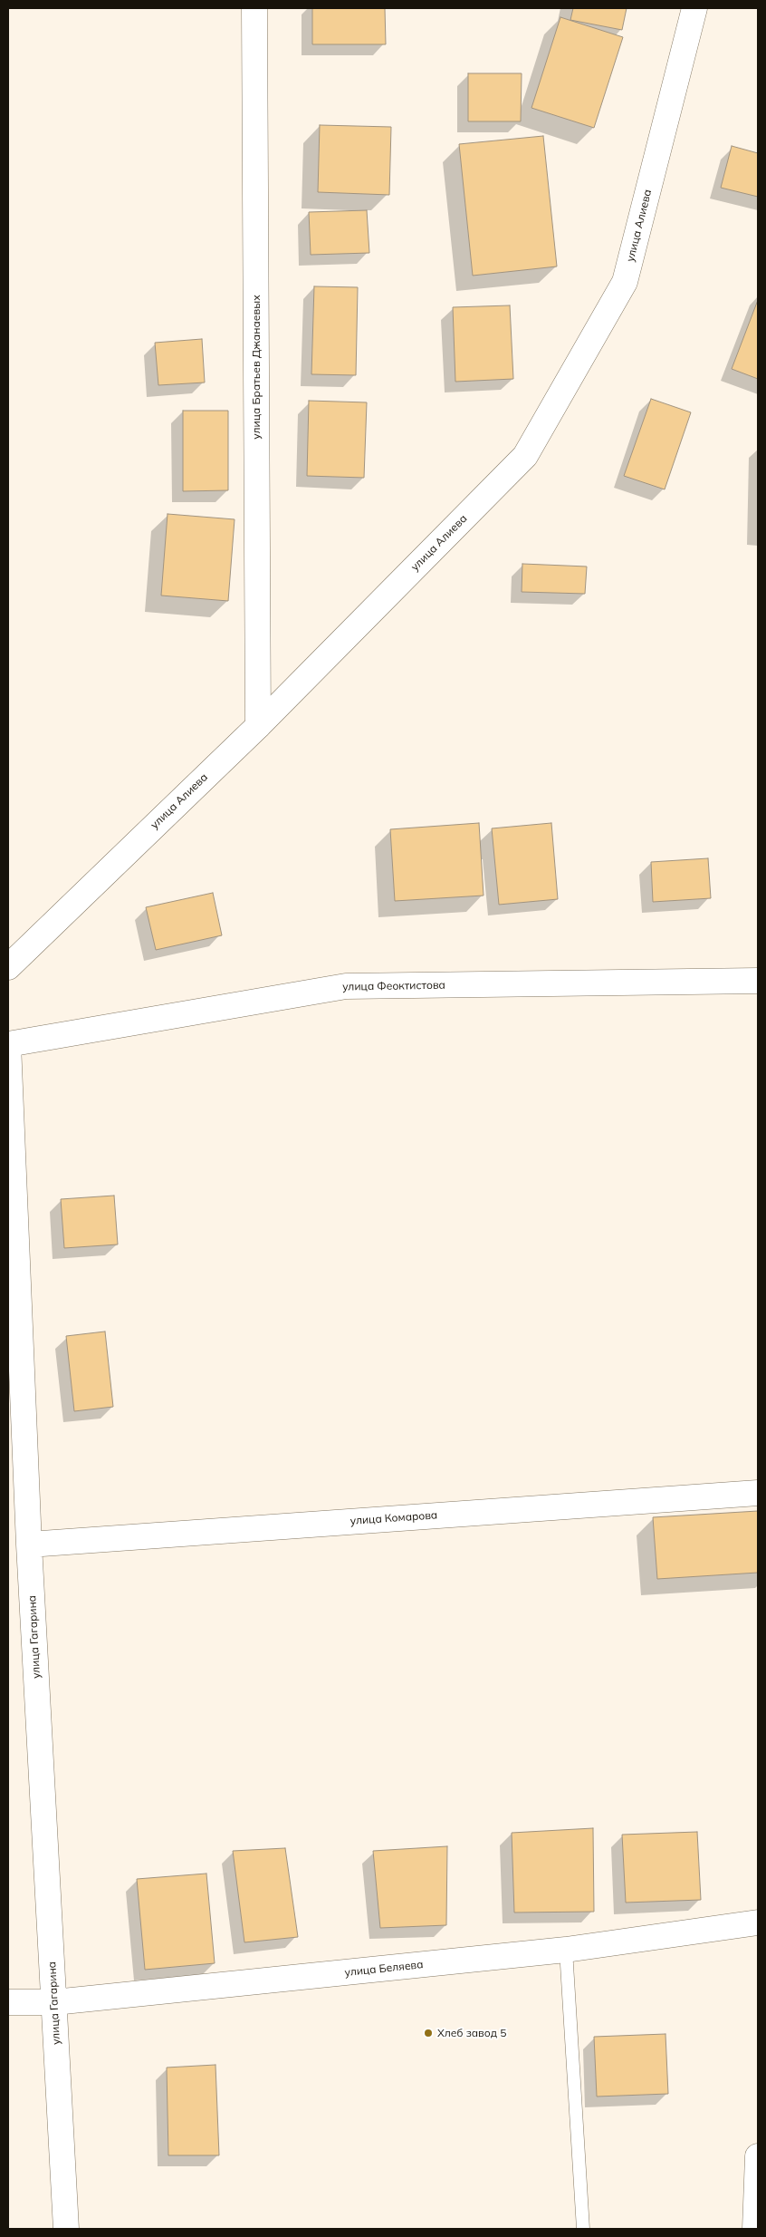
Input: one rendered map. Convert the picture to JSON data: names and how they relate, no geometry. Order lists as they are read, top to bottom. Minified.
{"streets":{"street":["улица Алиева","улица Братьев Джанаевых","улица Феоктистова","улица Комарова","улица Гагарина","улица Беляева"]},"crossings":[["улица Алиева","улица Братьев Джанаевых"],["улица Феоктистова","улица Гагарина"],["улица Комарова","улица Гагарина"],["улица Гагарина","улица Беляева"]],"places":["Хлеб завод 5"]}
